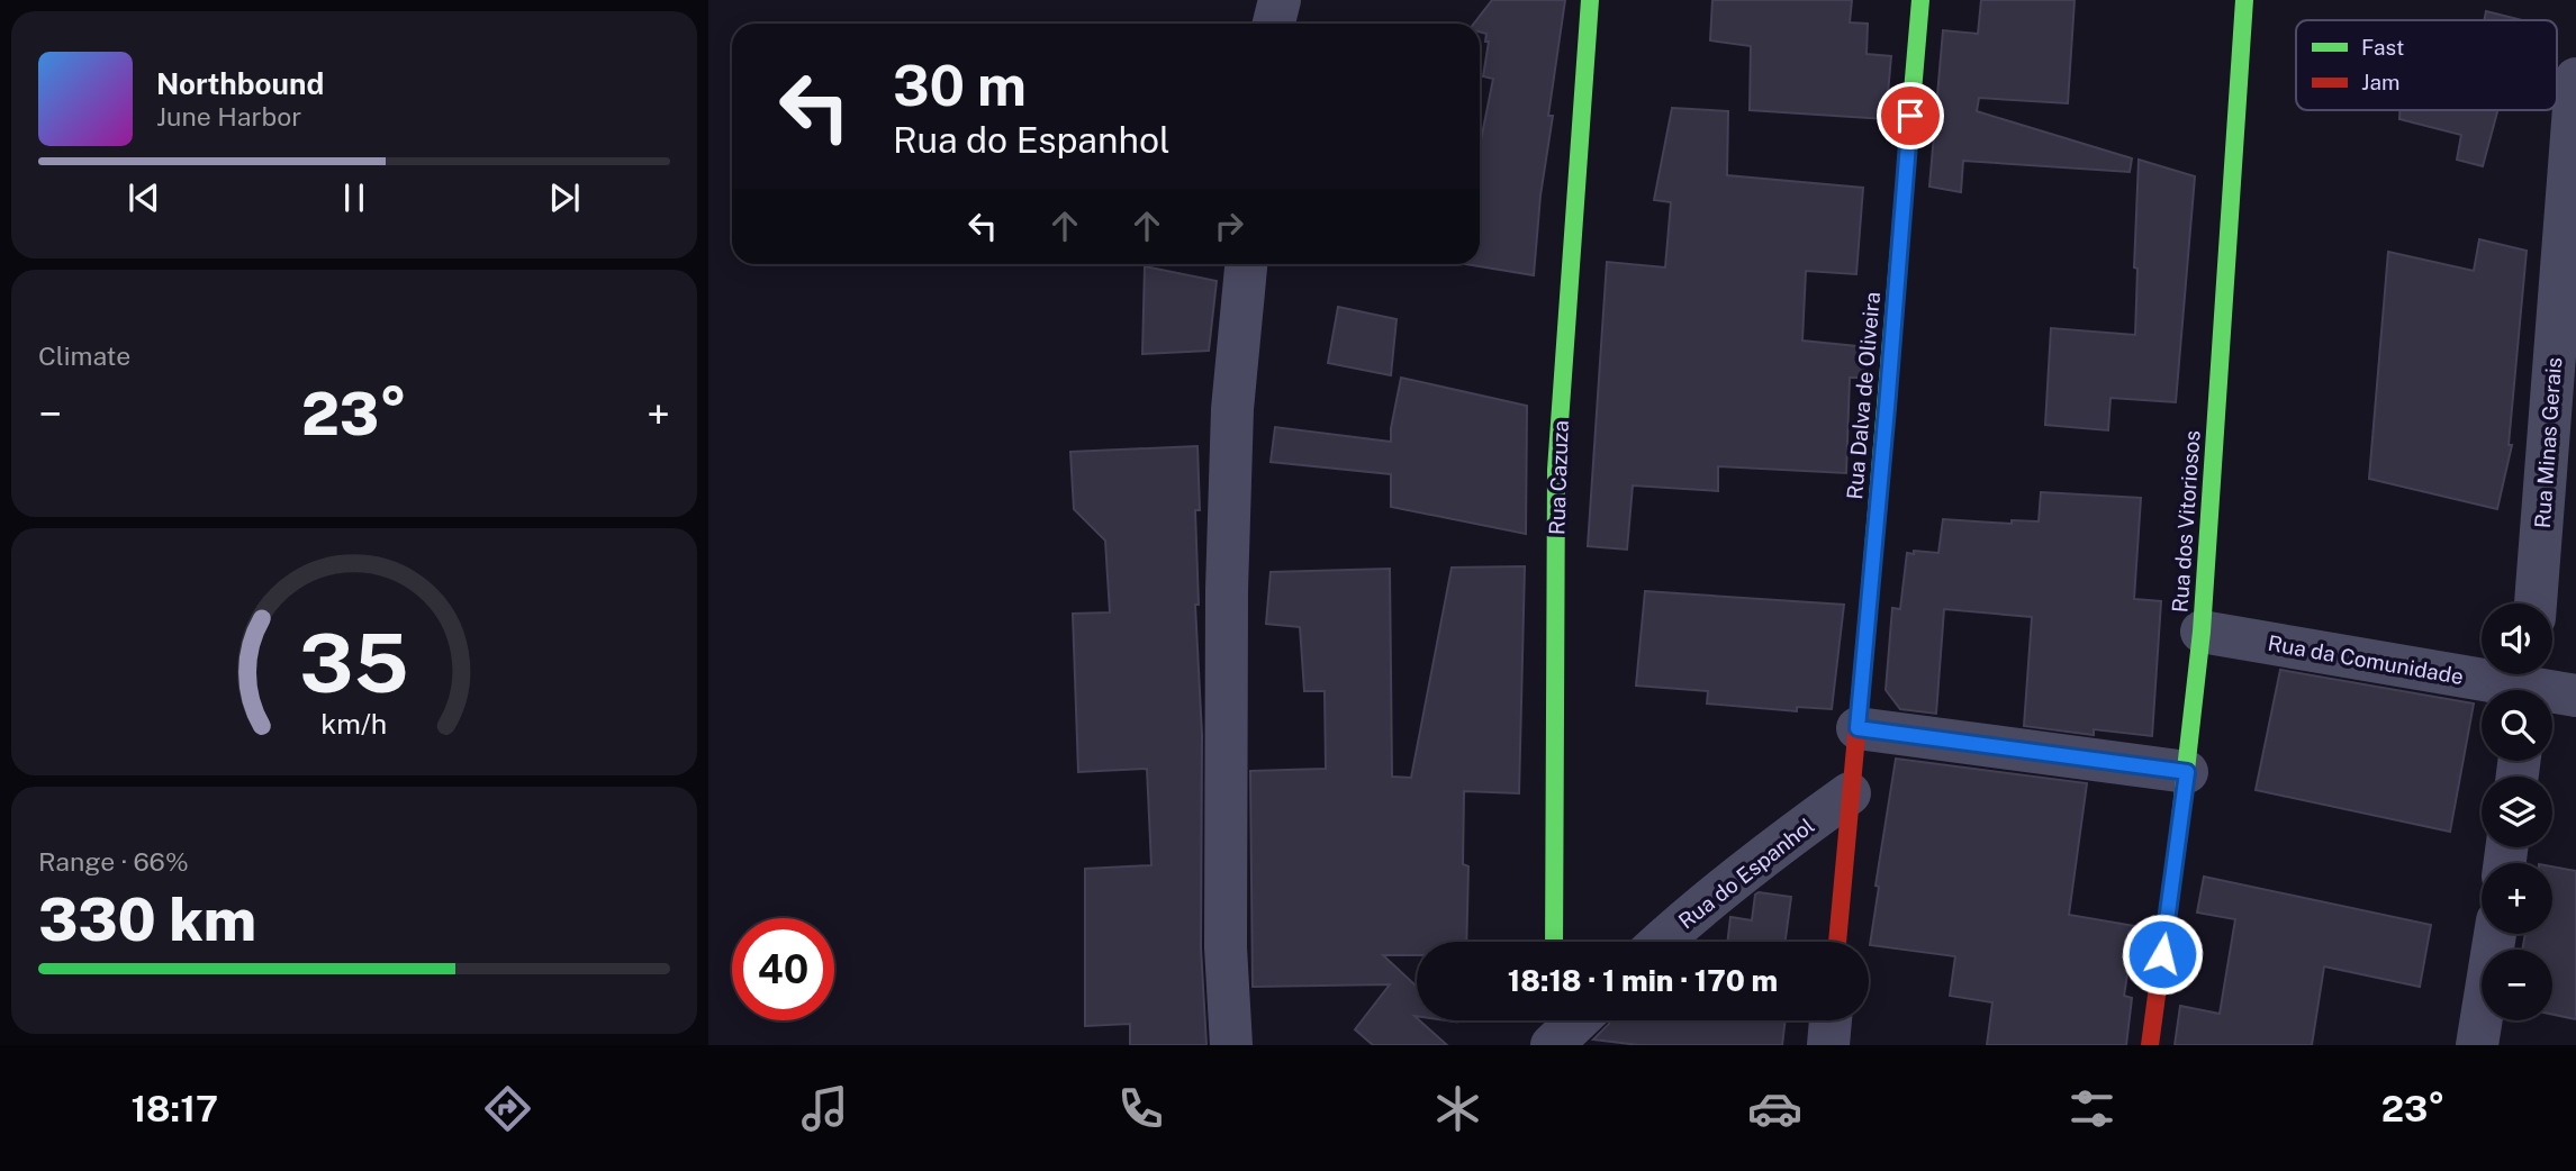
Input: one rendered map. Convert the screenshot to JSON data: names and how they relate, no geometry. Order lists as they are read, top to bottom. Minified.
{"streets":{"street":["Rua Dalva de Oliveira","Rua Minas Gerais","Rua Cazuza","Rua dos Vitoriosos","Rua da Comunidade","Rua do Espanhol"]},"crossings":[["Rua Dalva de Oliveira","Rua do Espanhol"],["Rua dos Vitoriosos","Rua da Comunidade"]],"legend":["Fast","Jam"],"page":{"turn":["30 m","Rua do Espanhol"],"song":["Northbound","June Harbor"],"tile":["Climate",["Range · 66%","330 km"]],"heat":["−","23°","+"],"map_buttons":["+","−"],"limit":"40","trip":"18:18 · 1 min · 170 m","tabs":["18:17","23°"],"gauge":["35","km/h"]}}
